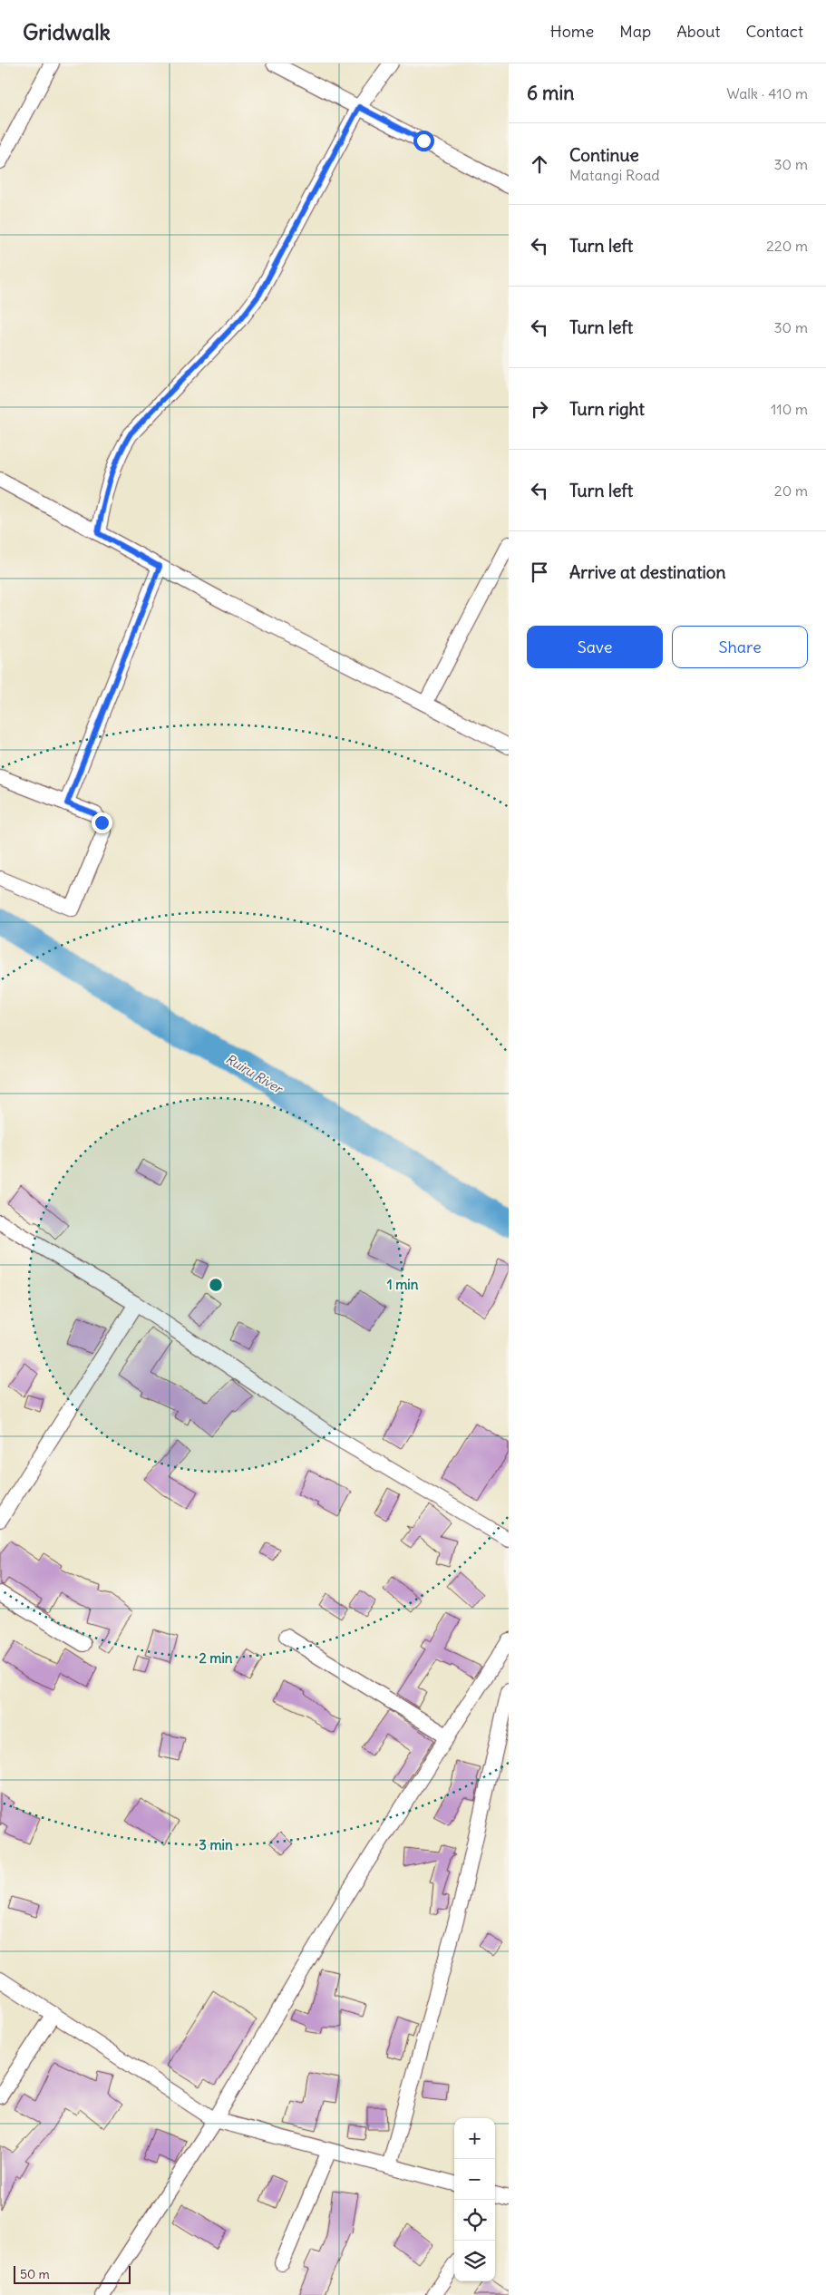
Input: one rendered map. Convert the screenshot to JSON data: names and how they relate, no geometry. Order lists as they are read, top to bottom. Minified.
{"water":["Ruiru River"],"scale_bar":"50 m","page":{"header":"Gridwalk","nav":["Home","Map","About","Contact"],"heading":["6 min","Walk · 410 m"],"list":[["Continue","Matangi Road","30 m"],["Turn left","220 m"],["Turn left","30 m"],["Turn right","110 m"],["Turn left","20 m"],"Arrive at destination"],"buttons":["Save","Share"],"map_buttons":["+","−"],"scale":"50 m"},"rings":["1 min","2 min","3 min"]}
